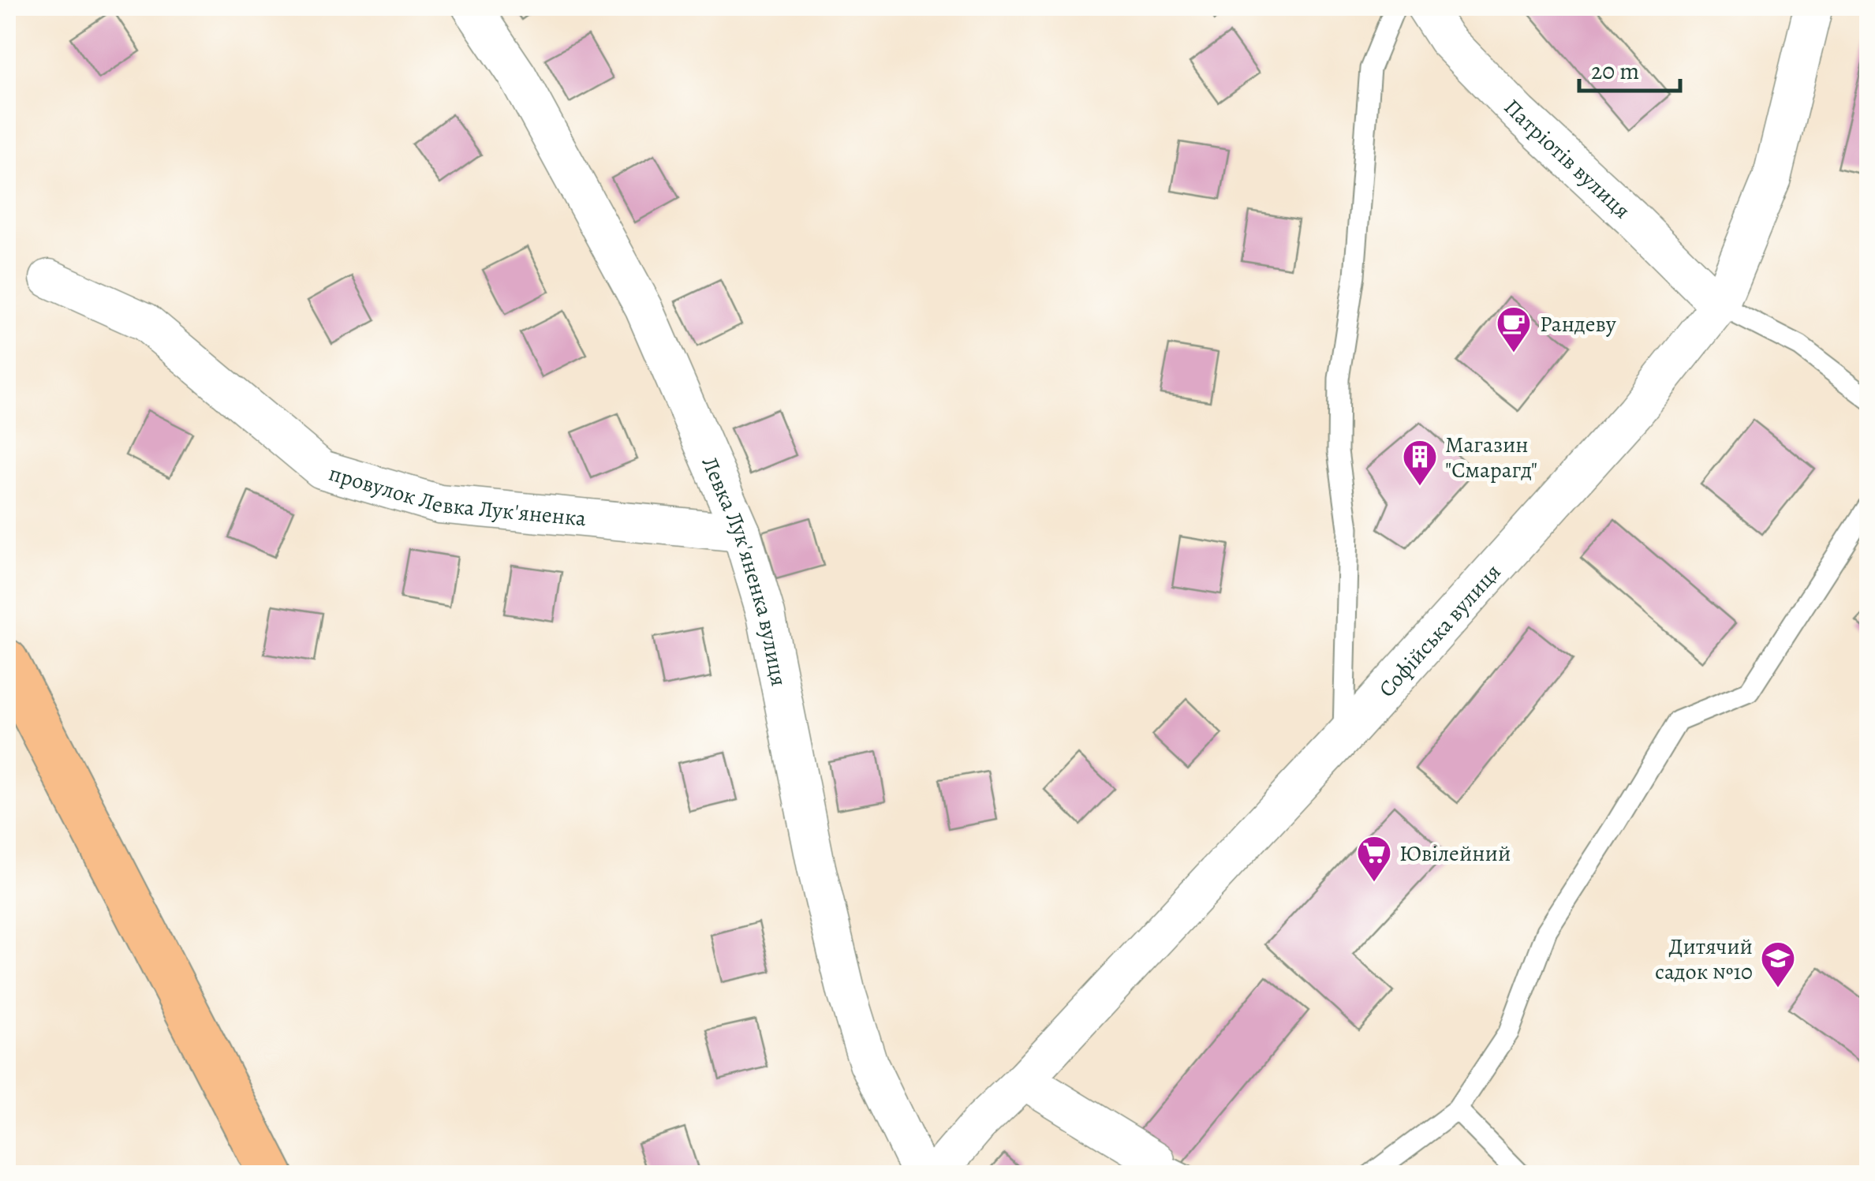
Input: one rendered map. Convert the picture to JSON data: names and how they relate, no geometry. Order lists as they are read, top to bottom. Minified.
{"streets":{"street":["Патріотів вулиця","провулок Левка Лук'яненка","Левка Лук'яненка вулиця","Софійська вулиця"]},"crossings":[["Патріотів вулиця","Софійська вулиця"],["провулок Левка Лук'яненка","Левка Лук'яненка вулиця"],["Левка Лук'яненка вулиця","Софійська вулиця"]],"places":{"cafe":["Рандеву"],"building":["Магазин \"Смарагд\""],"supermarket":["Ювілейний"],"school or university":["Дитячий садок №10"]},"scale_bar":"20 m"}
